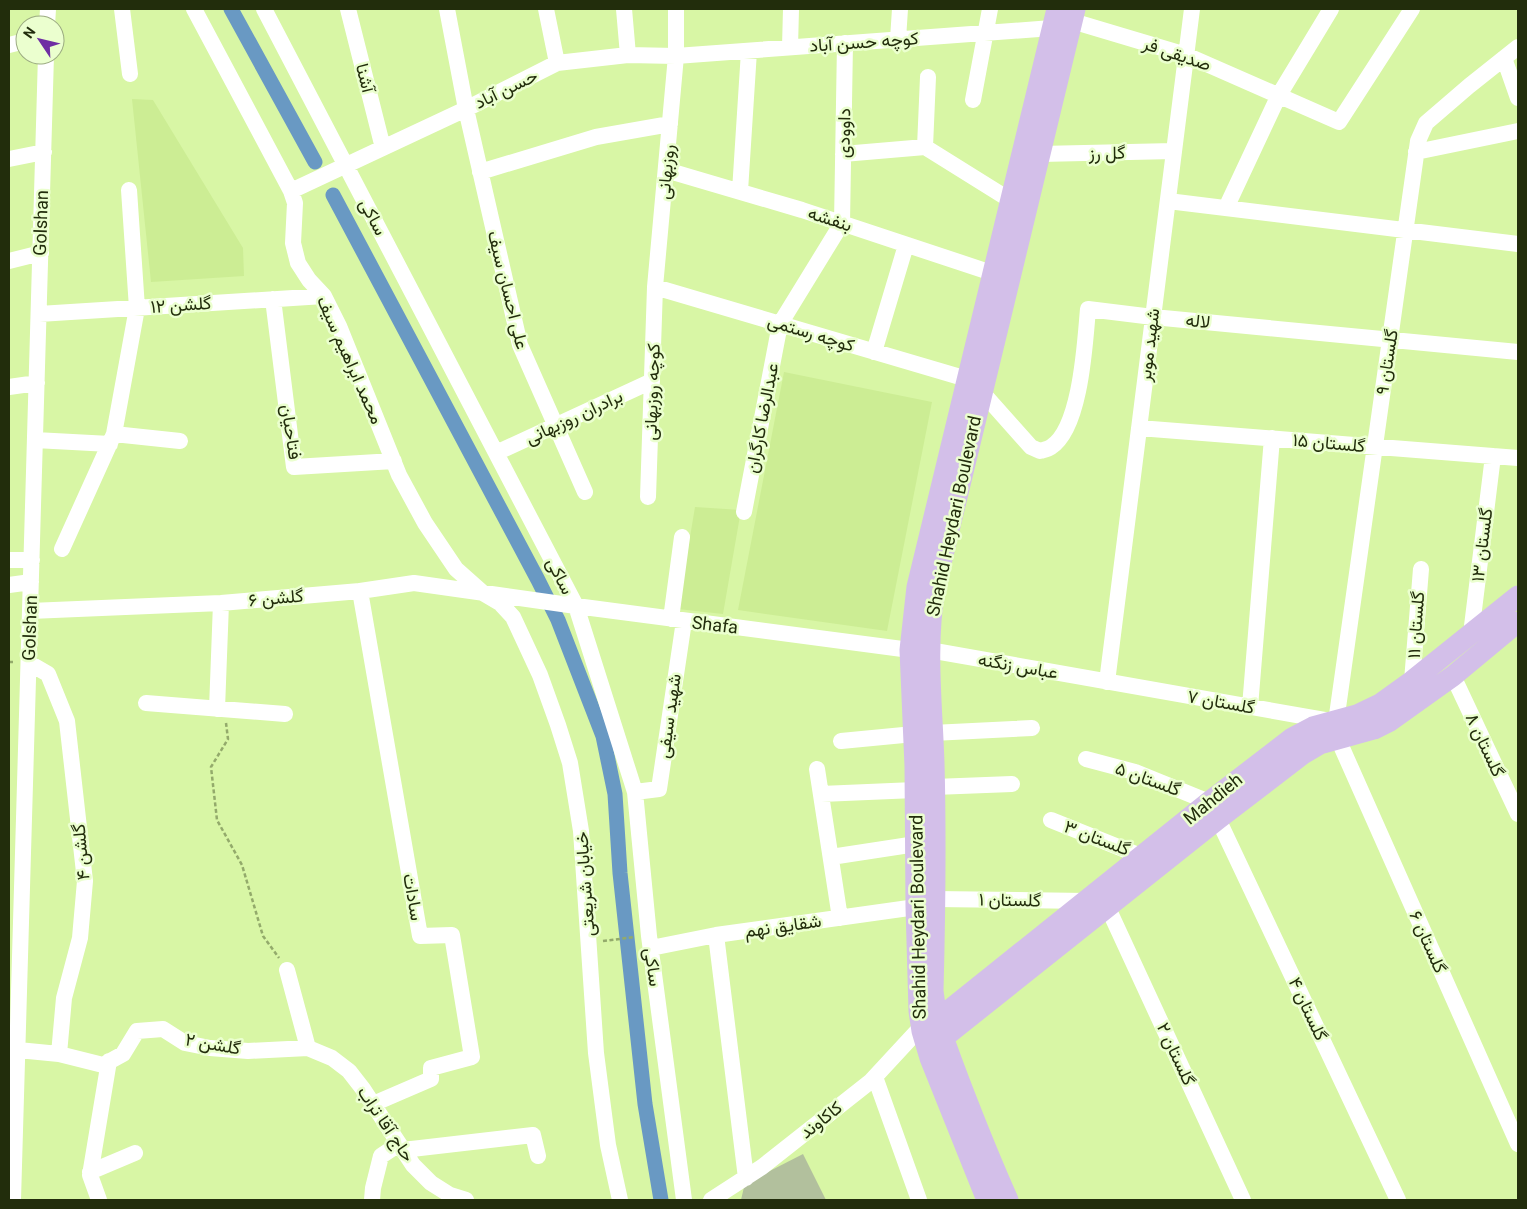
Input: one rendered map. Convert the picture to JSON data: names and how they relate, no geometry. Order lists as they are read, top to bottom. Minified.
{"streets":{"main road":["Shahid Heydari Boulevard","Mahdieh"],"street":["کوچه حسن آباد","صدیقی فر","آشنا","حسن آباد","داوودی","گل رز","روزبهانی","ساکی","بنفشه","Golshan","علی احسان سیف","گلشن ۱۲","لاله","کوچه رستمی","شهید موبر","محمد ابراهیم سیف","گلستان ۹","کوچه روزبهانی","برادران روزبهانی","عبدالرضا کارگران","فتاحیان","گلستان ۱۵","گلستان ۱۳","گلشن ۶","Shafa","گلستان ۱۱","عباس زنگنه","گلستان ۷","شهید سیفی","گلستان ۸","گلستان ۵","گلستان ۳","گلشن ۴","خیابان شریعتی","سادات","گلستان ۱","شقایق نهم","گلستان ۶","گلستان ۴","گلشن ۲","گلستان ۲","کاکاوند","حاج آقا تراب"]},"crossings":[["کوچه حسن آباد","صدیقی فر"],["کوچه حسن آباد","حسن آباد"],["کوچه حسن آباد","داوودی"],["کوچه حسن آباد","روزبهانی"],["کوچه حسن آباد","Shahid Heydari Boulevard"],["صدیقی فر","شهید موبر"],["صدیقی فر","Shahid Heydari Boulevard"],["آشنا","حسن آباد"],["حسن آباد","روزبهانی"],["حسن آباد","ساکی"],["حسن آباد","علی احسان سیف"],["حسن آباد","محمد ابراهیم سیف"],["داوودی","بنفشه"],["گل رز","شهید موبر"],["گل رز","Shahid Heydari Boulevard"],["روزبهانی","بنفشه"],["روزبهانی","کوچه رستمی"],["روزبهانی","کوچه روزبهانی"],["ساکی","برادران روزبهانی"],["ساکی","Shafa"],["ساکی","شهید سیفی"],["ساکی","شقایق نهم"],["بنفشه","Shahid Heydari Boulevard"],["Golshan","گلشن ۱۲"],["Golshan","گلشن ۶"],["Golshan","گلشن ۴"],["علی احسان سیف","برادران روزبهانی"],["گلشن ۱۲","محمد ابراهیم سیف"],["گلشن ۱۲","فتاحیان"],["لاله","کوچه رستمی"],["لاله","شهید موبر"],["لاله","گلستان ۹"],["لاله","Shahid Heydari Boulevard"],["کوچه رستمی","کوچه روزبهانی"],["کوچه رستمی","عبدالرضا کارگران"],["کوچه رستمی","Shahid Heydari Boulevard"],["شهید موبر","گلستان ۱۵"],["شهید موبر","عباس زنگنه"],["شهید موبر","گلستان ۷"],["محمد ابراهیم سیف","فتاحیان"],["محمد ابراهیم سیف","گلشن ۶"],["محمد ابراهیم سیف","خیابان شریعتی"],["گلستان ۹","گلستان ۱۵"],["گلستان ۹","گلستان ۷"],["گلستان ۹","Mahdieh"],["گلستان ۹","گلستان ۶"],["کوچه روزبهانی","برادران روزبهانی"],["گلستان ۱۵","گلستان ۱۳"],["Shahid Heydari Boulevard","Shafa"],["Shahid Heydari Boulevard","عباس زنگنه"],["Shahid Heydari Boulevard","Mahdieh"],["Shahid Heydari Boulevard","گلستان ۱"],["Shahid Heydari Boulevard","شقایق نهم"],["Shahid Heydari Boulevard","کاکاوند"],["گلستان ۱۳","Mahdieh"],["گلشن ۶","Shafa"],["گلشن ۶","خیابان شریعتی"],["گلشن ۶","سادات"],["Shafa","عباس زنگنه"],["Shafa","شهید سیفی"],["گلستان ۱۱","Mahdieh"],["عباس زنگنه","گلستان ۷"],["گلستان ۷","Mahdieh"],["گلستان ۷","گلستان ۶"],["گلستان ۸","Mahdieh"],["گلستان ۵","Mahdieh"],["گلستان ۵","گلستان ۴"],["Mahdieh","گلستان ۳"],["Mahdieh","گلستان ۱"],["Mahdieh","گلستان ۶"],["Mahdieh","گلستان ۴"],["Mahdieh","گلستان ۲"],["Mahdieh","کاکاوند"],["سادات","حاج آقا تراب"],["گلستان ۱","شقایق نهم"],["گلشن ۲","حاج آقا تراب"]],"north":"top left"}
